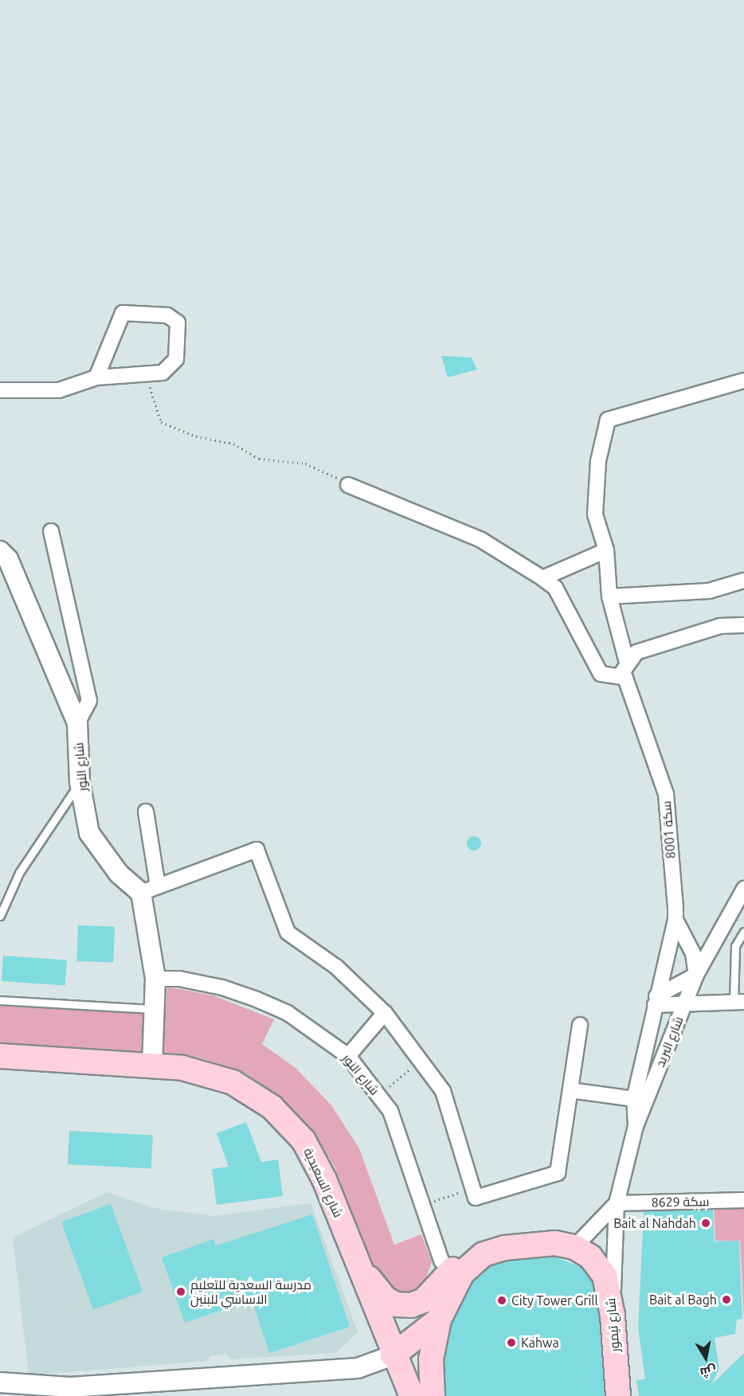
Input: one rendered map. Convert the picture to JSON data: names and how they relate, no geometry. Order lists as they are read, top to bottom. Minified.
{"streets":{"main road":["شارع السعيدية","شارع تيمور"],"street":["شارع النور","سكة 8001","شارع البريد","سكة 8629"]},"crossings":[["سكة 8001","شارع البريد"],["شارع البريد","سكة 8629"],["شارع البريد","شارع تيمور"],["شارع السعيدية","شارع تيمور"]],"places":["Bait al Nahdah","مدرسة السعدية للتعليم الاساسي للبنين","Bait al Bagh","City Tower Grill","Kahwa"],"north":"bottom"}
